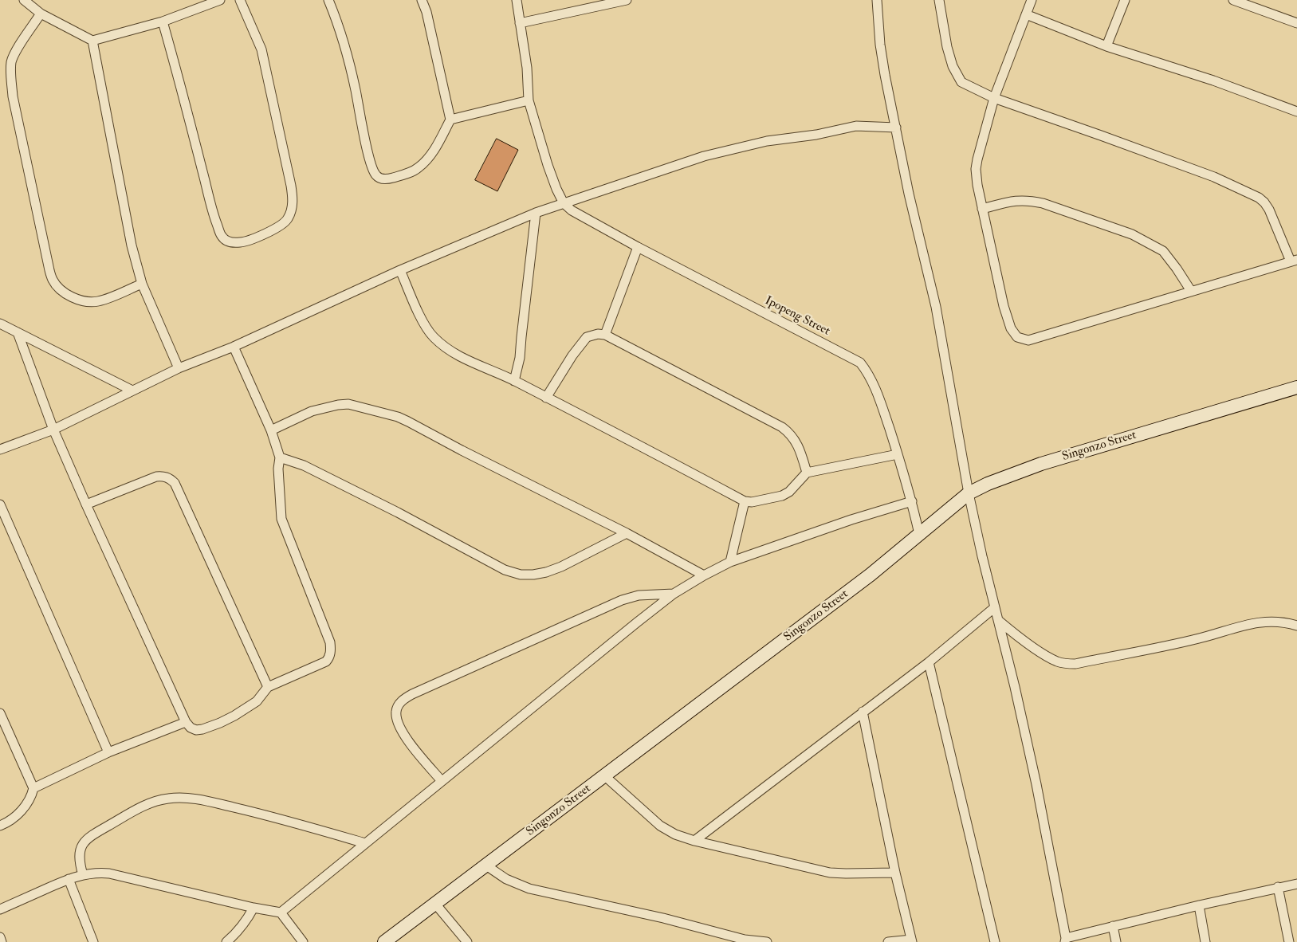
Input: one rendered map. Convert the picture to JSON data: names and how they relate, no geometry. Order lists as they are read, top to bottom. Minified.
{"streets":{"street":["Ipopeng Street","Singonzo Street"]},"crossings":[["Ipopeng Street","Singonzo Street"]]}
